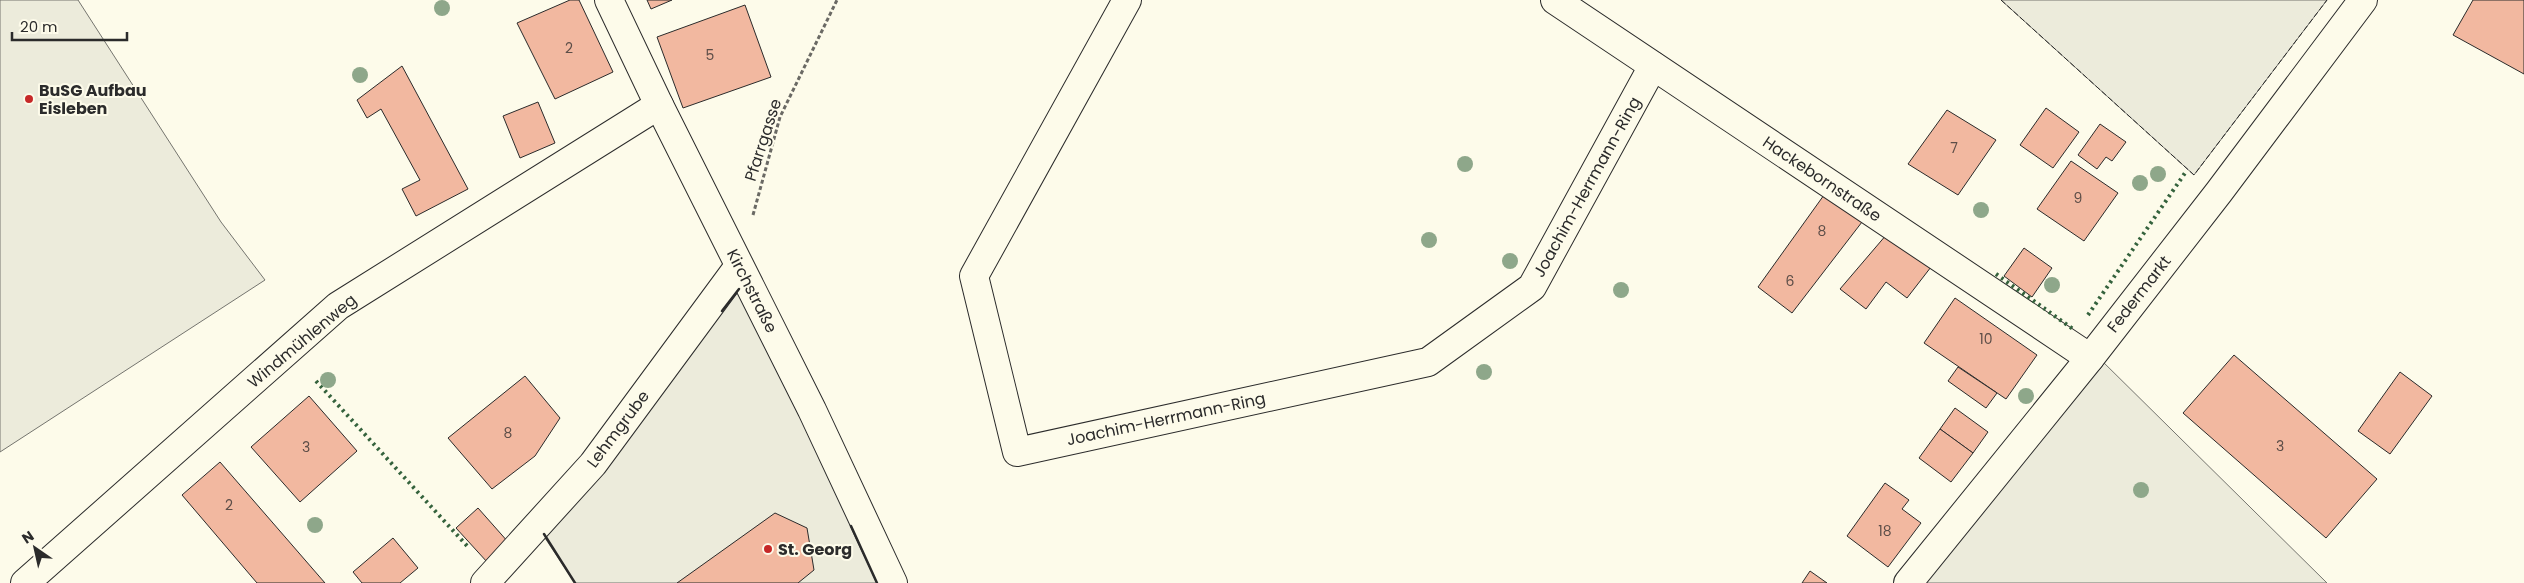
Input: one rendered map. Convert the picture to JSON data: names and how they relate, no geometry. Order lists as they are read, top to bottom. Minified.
{"streets":{"street":["Hackebornstraße","Joachim-Herrmann-Ring","Kirchstraße","Federmarkt","Windmühlenweg","Lehmgrube"],"path":["Pfarrgasse"]},"crossings":[["Pfarrgasse","Kirchstraße"],["Pfarrgasse","Lehmgrube"],["Hackebornstraße","Joachim-Herrmann-Ring"],["Hackebornstraße","Federmarkt"],["Kirchstraße","Windmühlenweg"],["Kirchstraße","Lehmgrube"]],"places":["BuSG Aufbau Eisleben","St. Georg"],"house_numbers":["2","5","7","9","8","6","10","8","3","3","2","18"],"scale_bar":"20 m","north":"top left"}
